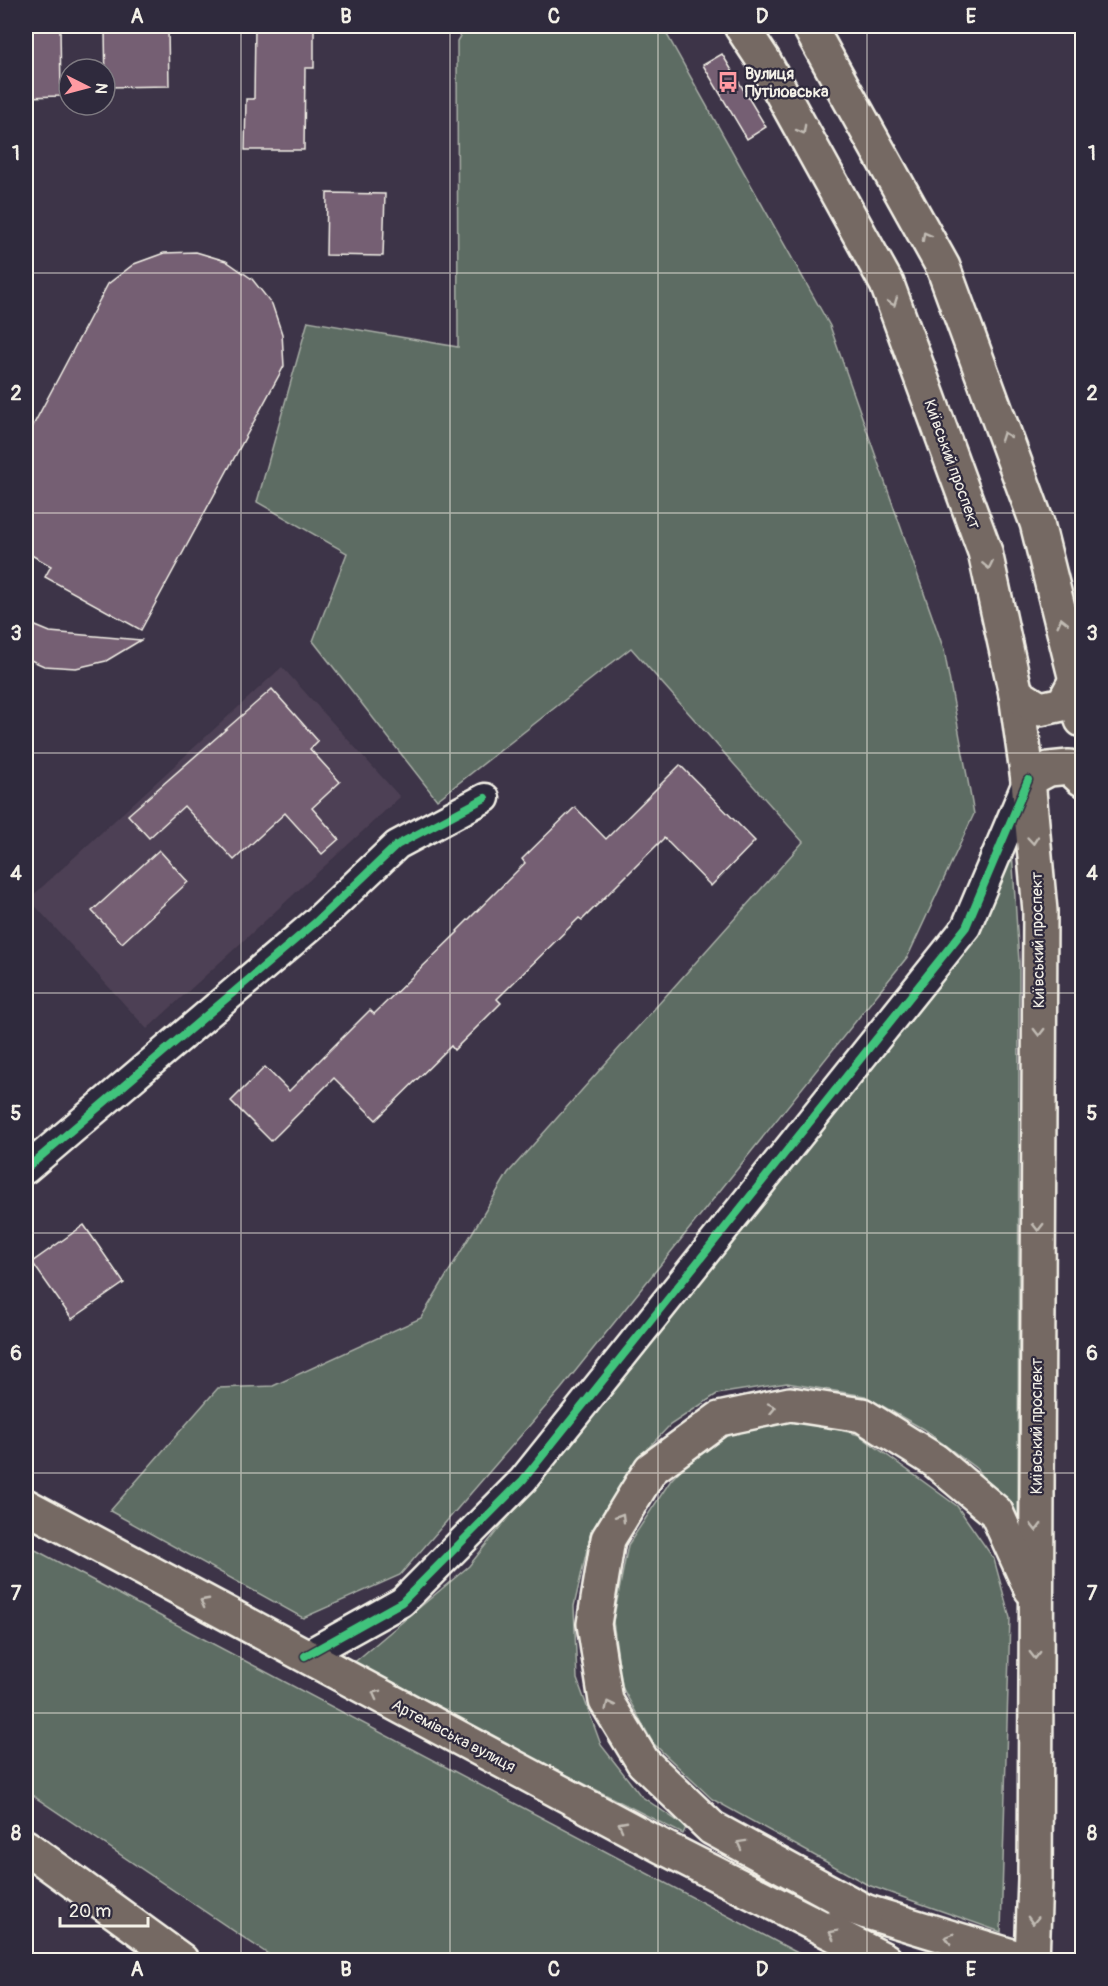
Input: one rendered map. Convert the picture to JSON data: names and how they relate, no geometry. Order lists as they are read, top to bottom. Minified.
{"streets":{"main road":["Київський проспект","Артемівська вулиця"]},"one_way":["Артемівська вулиця"],"places":{"bus stop":["Вулиця Путіловська"]},"scale_bar":"20 m","north":"right","grid":{"columns":["A","B","C","D","E"],"rows":["1","2","3","4","5","6","7","8"]}}
